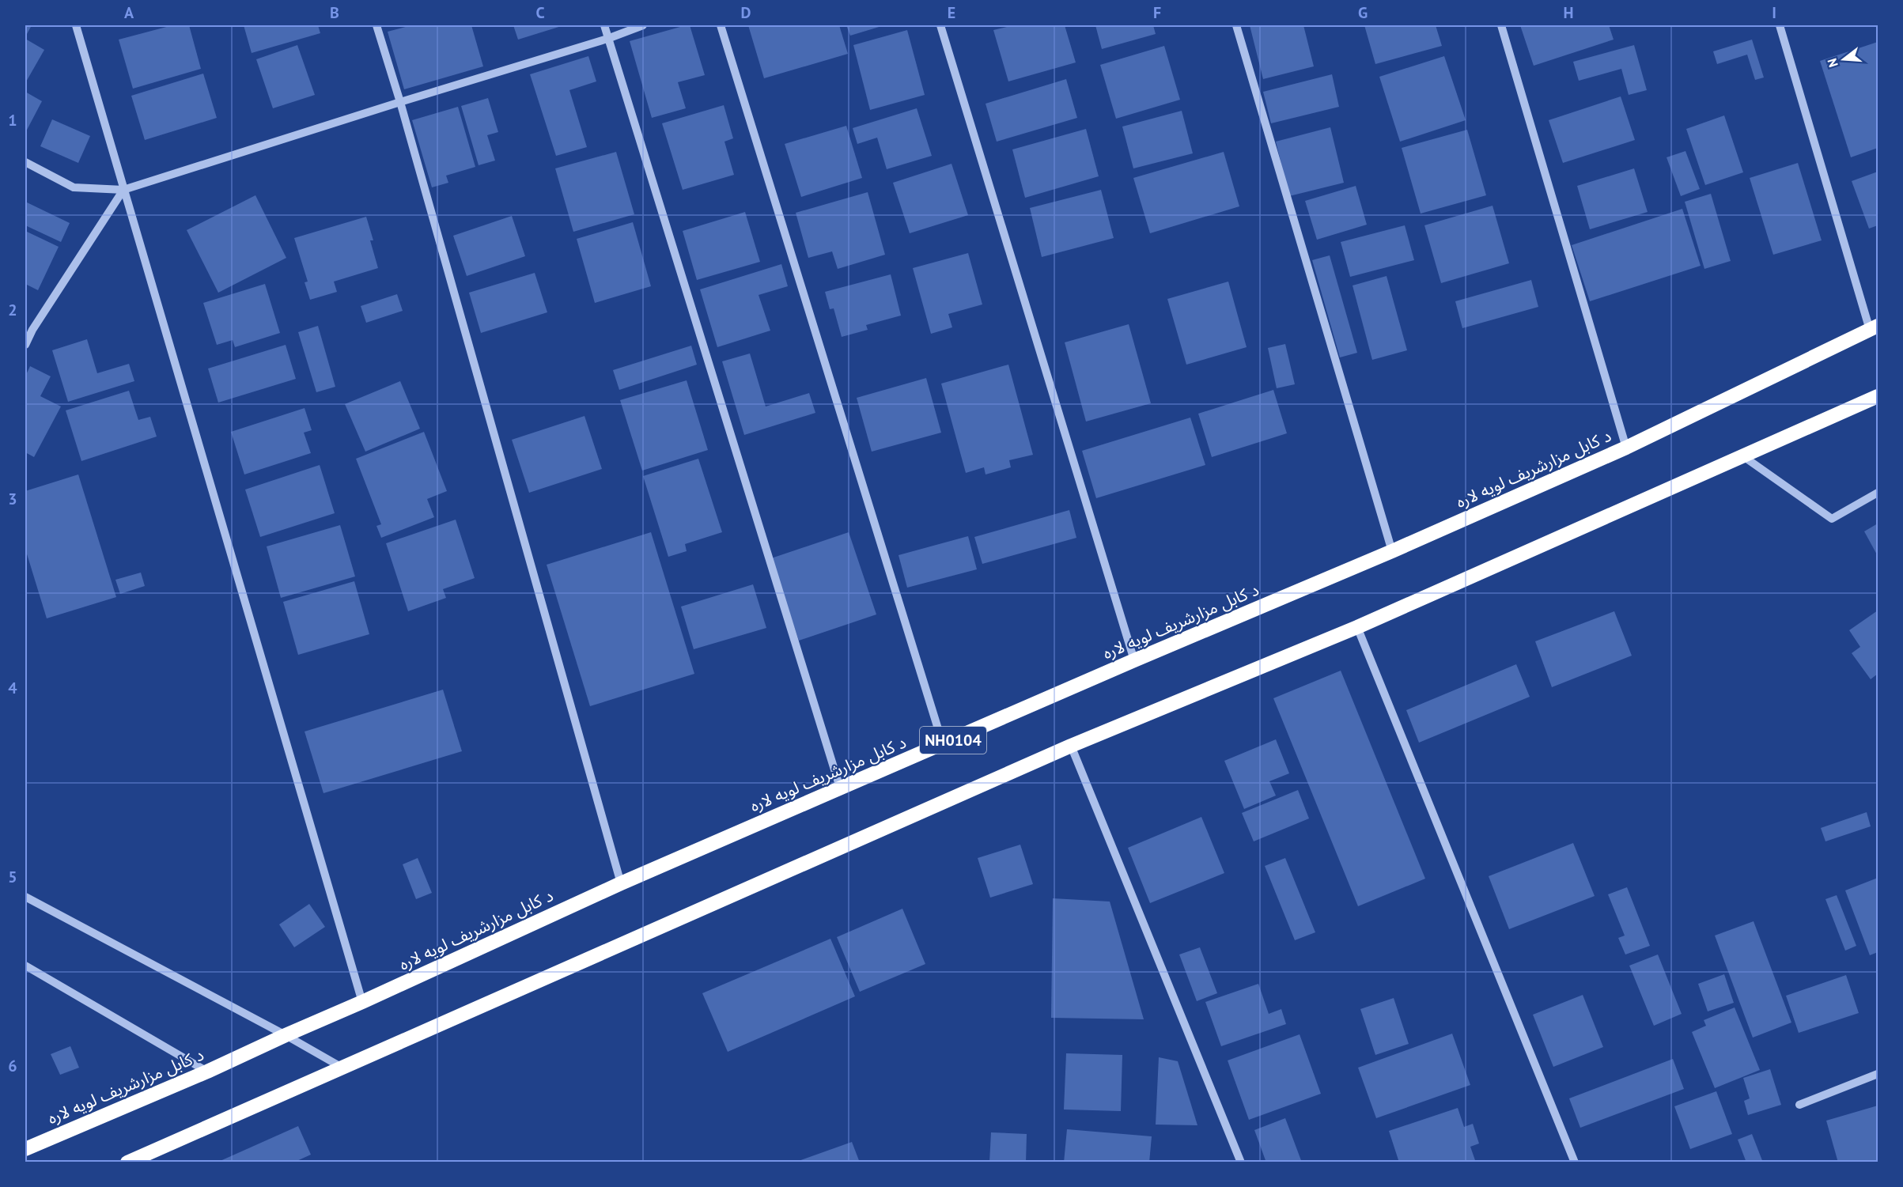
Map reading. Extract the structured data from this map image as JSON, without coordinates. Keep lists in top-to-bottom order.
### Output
{
  "streets": {
    "highway": ["د کابل مزارشریف لویه لاره", "NH0104"]
  },
  "north": "left",
  "grid": {
    "columns": [
      "A",
      "B",
      "C",
      "D",
      "E",
      "F",
      "G",
      "H",
      "I"
    ],
    "rows": [
      "1",
      "2",
      "3",
      "4",
      "5",
      "6"
    ]
  }
}
